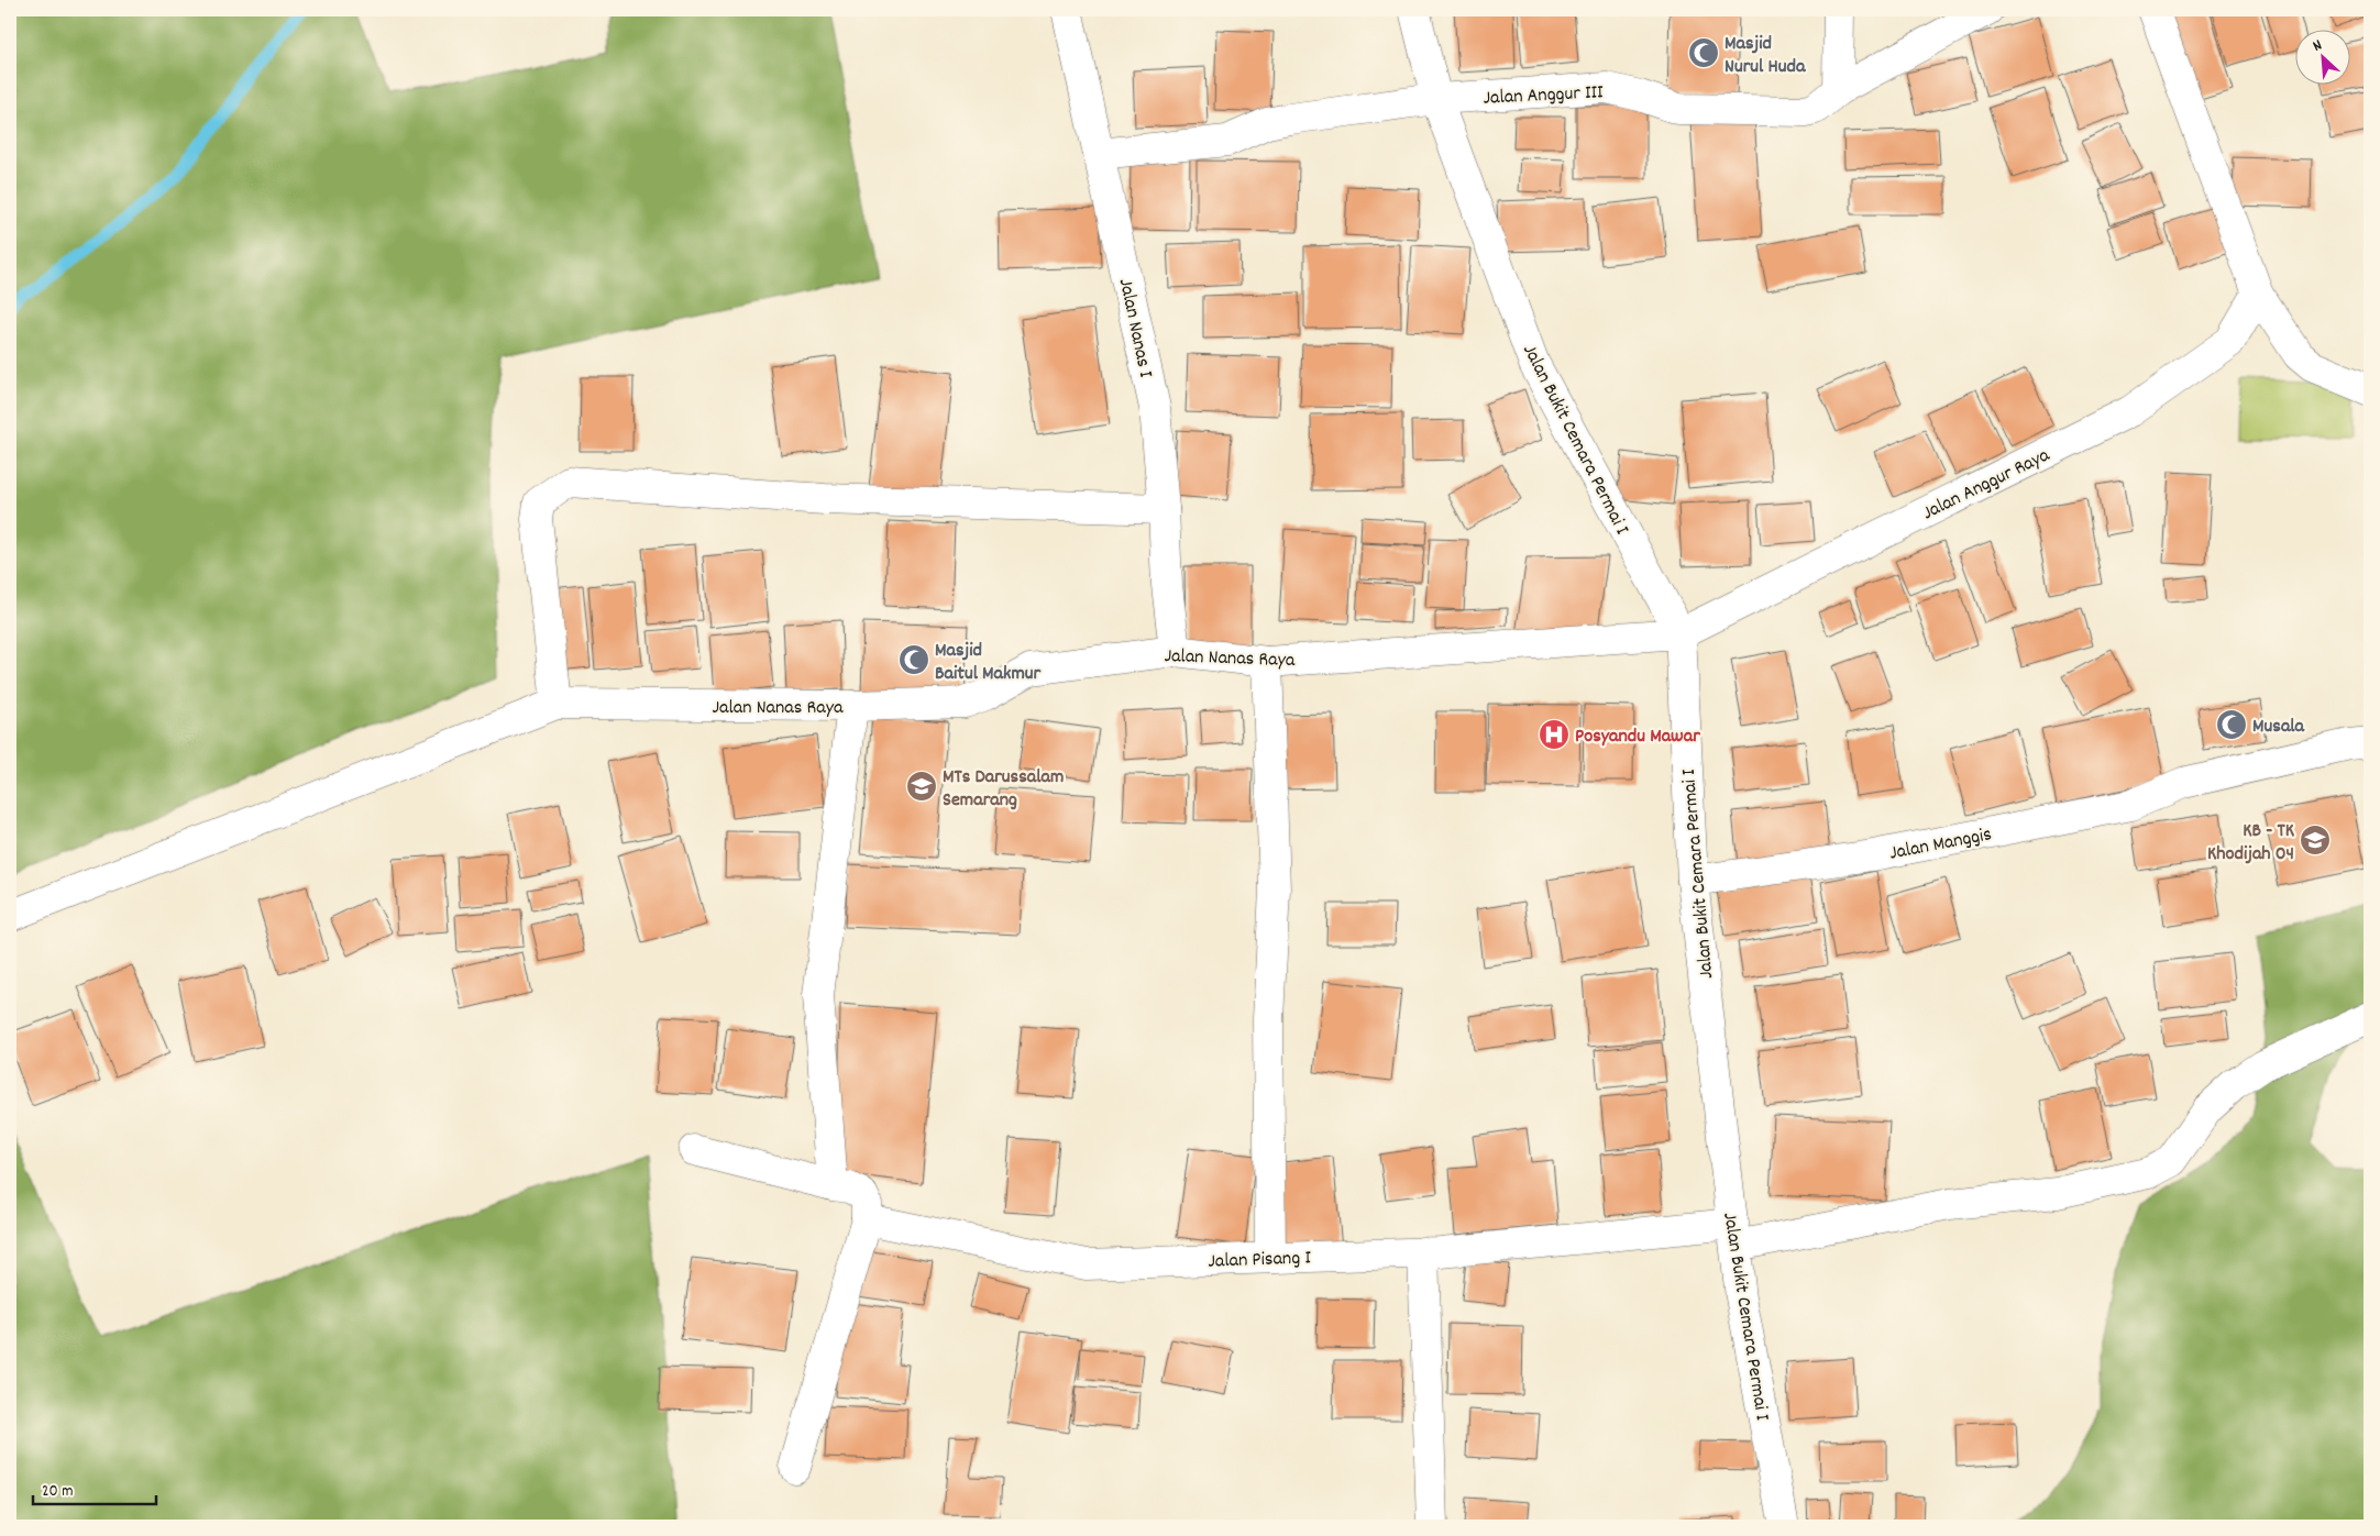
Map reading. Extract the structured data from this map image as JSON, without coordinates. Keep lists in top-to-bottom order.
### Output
{
  "streets": {
    "street": [
      "Jalan Anggur III",
      "Jalan Nanas I",
      "Jalan Bukit Cemara Permai I",
      "Jalan Anggur Raya",
      "Jalan Nanas Raya",
      "Jalan Manggis",
      "Jalan Pisang I"
    ]
  },
  "crossings": [
    ["Jalan Anggur III", "Jalan Nanas I"],
    ["Jalan Anggur III", "Jalan Bukit Cemara Permai I"],
    ["Jalan Nanas I", "Jalan Nanas Raya"],
    ["Jalan Bukit Cemara Permai I", "Jalan Anggur Raya"],
    ["Jalan Bukit Cemara Permai I", "Jalan Nanas Raya"],
    ["Jalan Bukit Cemara Permai I", "Jalan Manggis"],
    ["Jalan Bukit Cemara Permai I", "Jalan Pisang I"],
    ["Jalan Anggur Raya", "Jalan Nanas Raya"]
  ],
  "places": {
    "mosque": ["Masjid Nurul Huda", "Masjid Baitul Makmur", "Musala"],
    "hospital": ["Posyandu Mawar"],
    "school or university": ["MTs Darussalam Semarang", "KB - TK Khodijah 04"]
  },
  "scale_bar": "20 m",
  "north": "top left"
}
